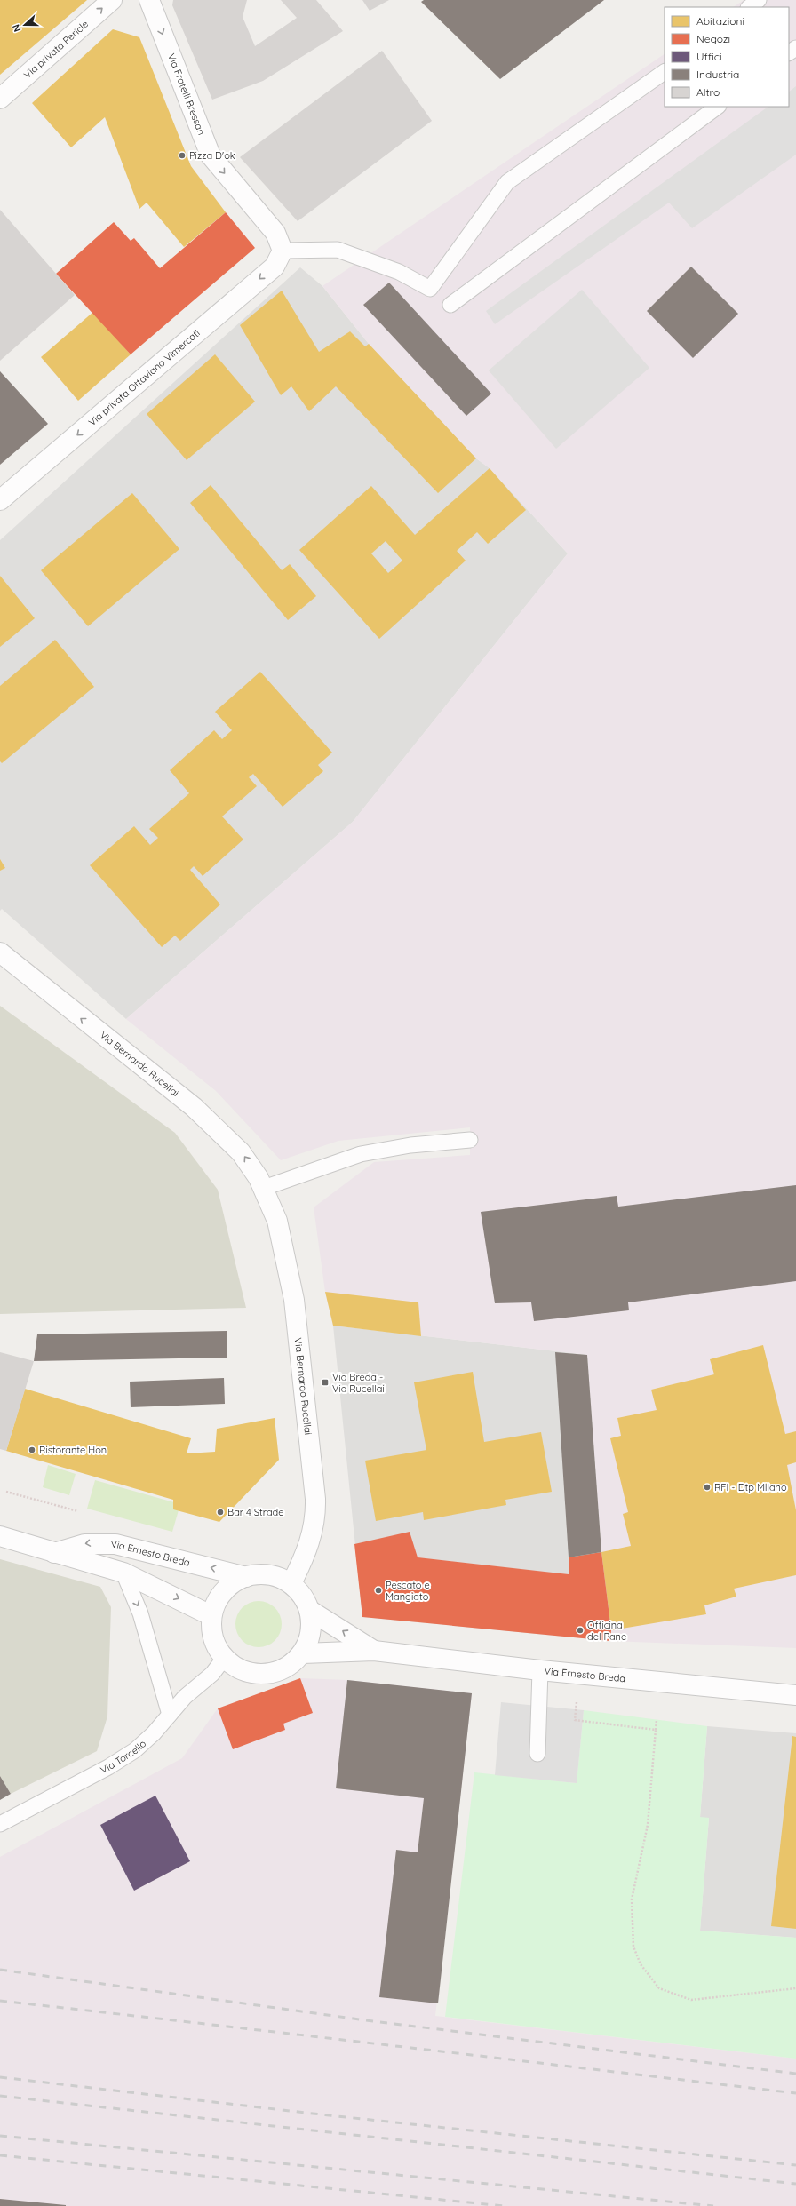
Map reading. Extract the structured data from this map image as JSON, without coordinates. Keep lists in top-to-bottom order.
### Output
{
  "streets": {
    "street": [
      "Via privata Pericle",
      "Via Fratelli Bressan",
      "Via privata Ottaviano Vimercati",
      "Via Bernardo Rucellai",
      "Via Ernesto Breda"
    ],
    "lane": ["Via Torcello"]
  },
  "crossings": [
    ["Via Fratelli Bressan", "Via privata Ottaviano Vimercati"],
    ["Via Bernardo Rucellai", "Via Ernesto Breda"],
    ["Via Bernardo Rucellai", "Via Torcello"],
    ["Via Ernesto Breda", "Via Torcello"]
  ],
  "one_way": [
    "Via privata Pericle",
    "Via Fratelli Bressan",
    "Via privata Ottaviano Vimercati",
    "Via Bernardo Rucellai"
  ],
  "places": {
    "other": [
      "Pizza D'ok",
      "Ristorante Hon",
      "RFI - Dtp Milano",
      "Bar 4 Strade",
      "Pescato e Mangiato",
      "Officina del Pane"
    ],
    "transit": ["Via Breda - Via Rucellai"]
  },
  "legend": [
    "Abitazioni",
    "Negozi",
    "Uffici",
    "Industria",
    "Altro"
  ],
  "north": "left"
}
